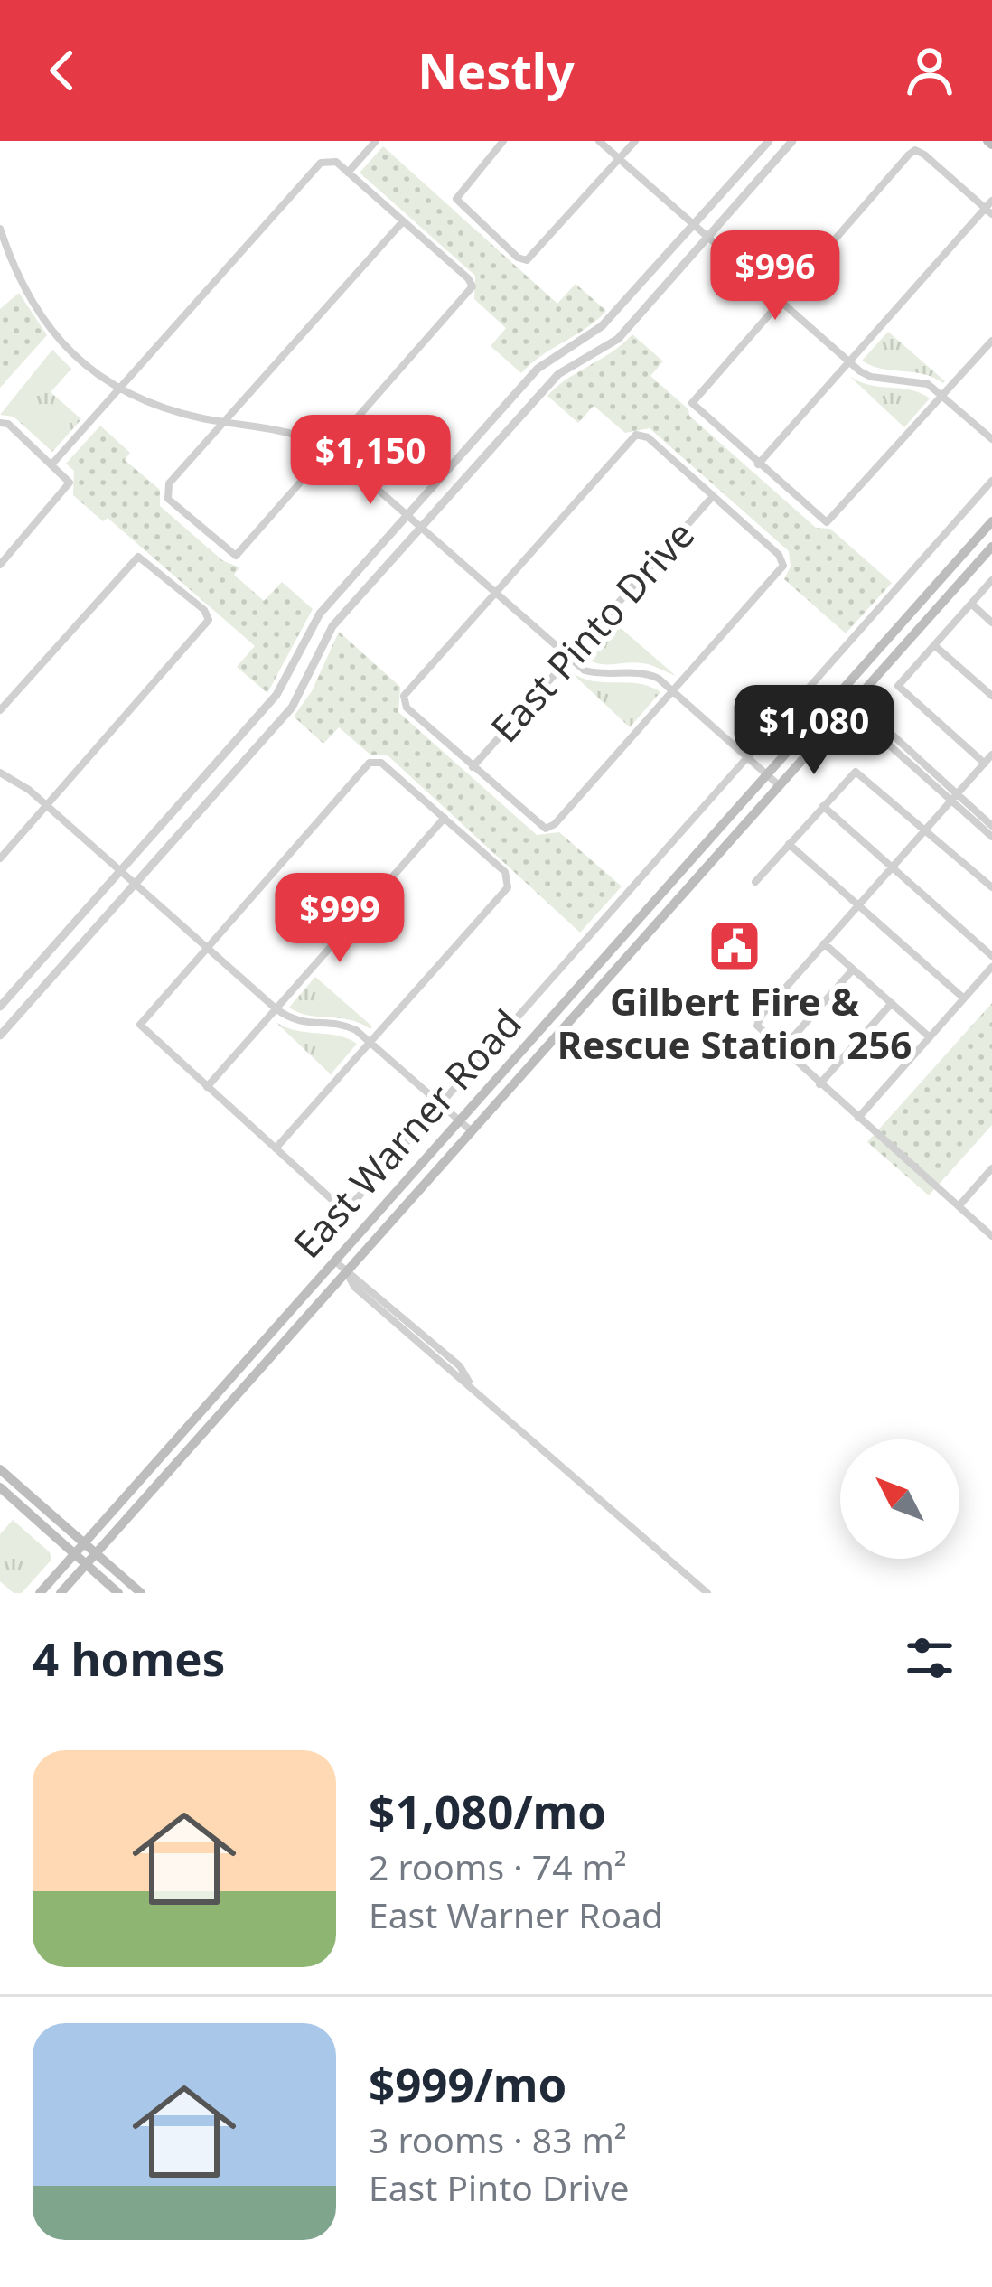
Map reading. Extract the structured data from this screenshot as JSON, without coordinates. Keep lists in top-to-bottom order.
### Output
{
  "streets": {
    "main road": ["East Warner Road"],
    "street": ["East Pinto Drive"]
  },
  "places": {
    "public building": ["Gilbert Fire & Rescue Station 256"]
  },
  "north": "top left",
  "page": {
    "header": "Nestly",
    "price": [
      "$996",
      "$1,150",
      "$1,080",
      "$999"
    ],
    "heading": "4 homes",
    "list": [
      {
        "name": "$1,080/mo",
        "note": "2 rooms · 74 m² · East Warner Road"
      },
      {
        "name": "$999/mo",
        "note": "3 rooms · 83 m² · East Pinto Drive"
      }
    ]
  }
}
